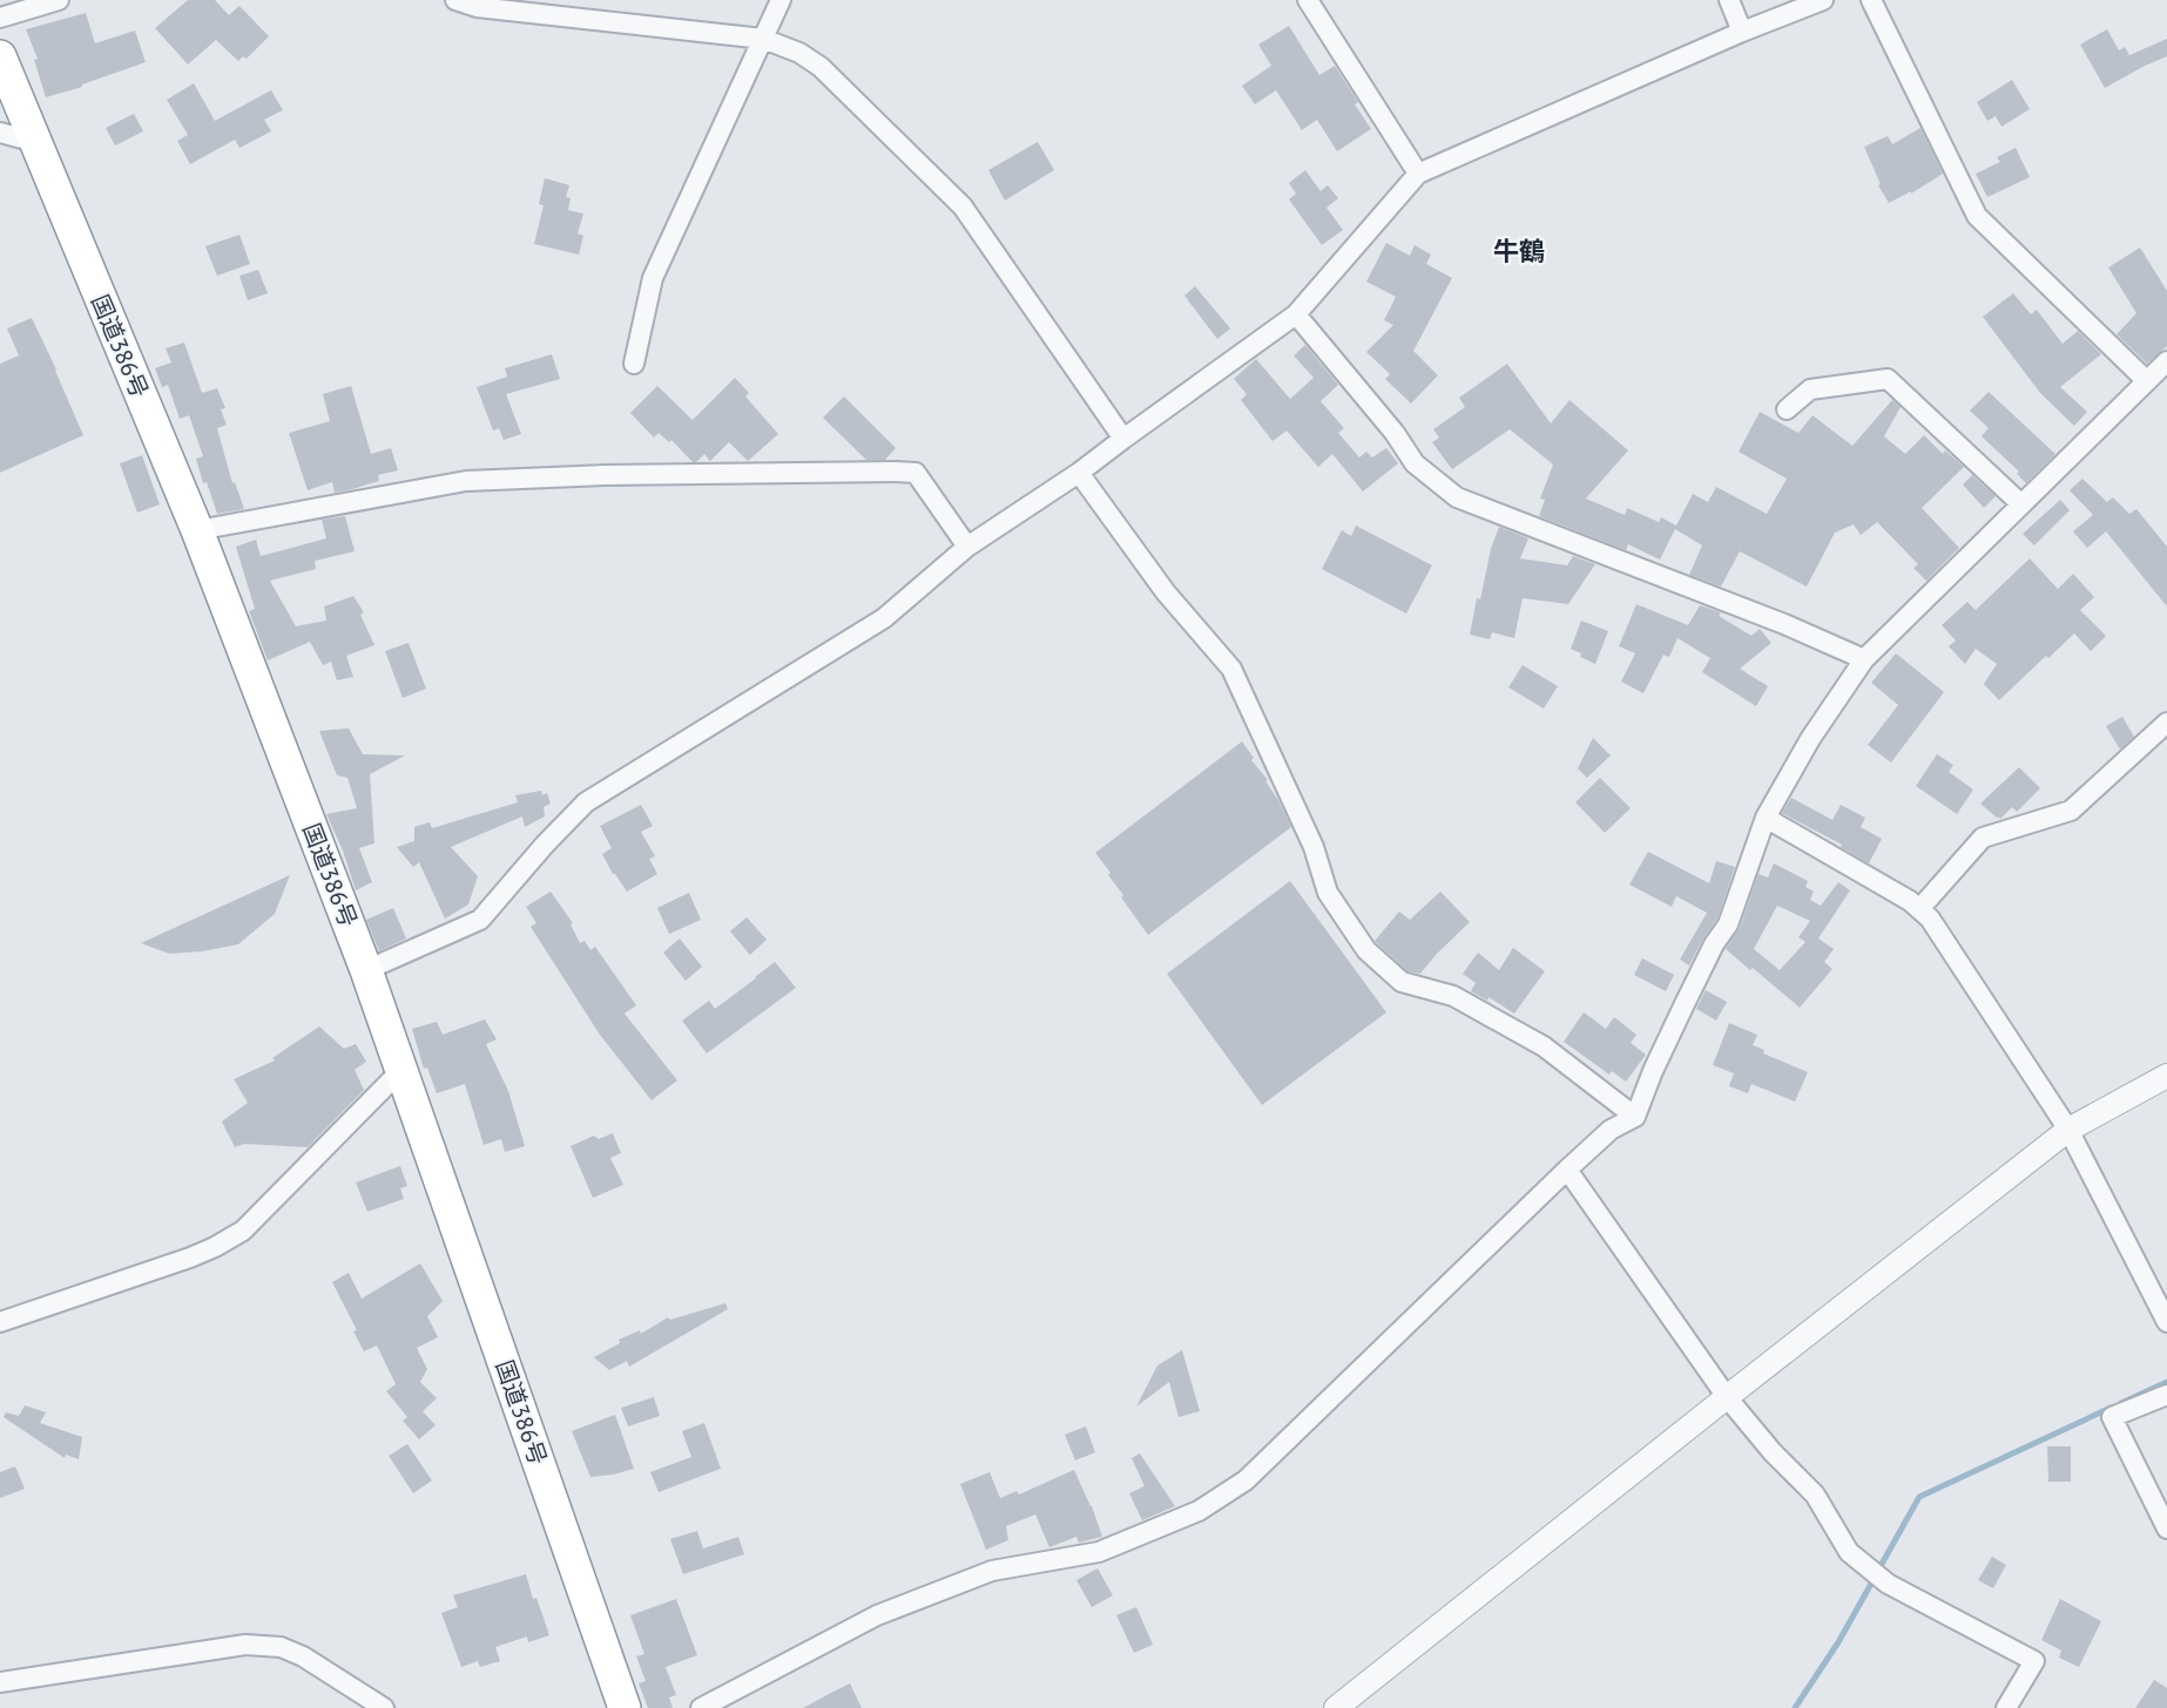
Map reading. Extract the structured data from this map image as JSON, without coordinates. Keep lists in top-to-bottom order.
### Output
{
  "streets": {
    "highway": ["国道386号"]
  },
  "districts": ["牛鶴"]
}
